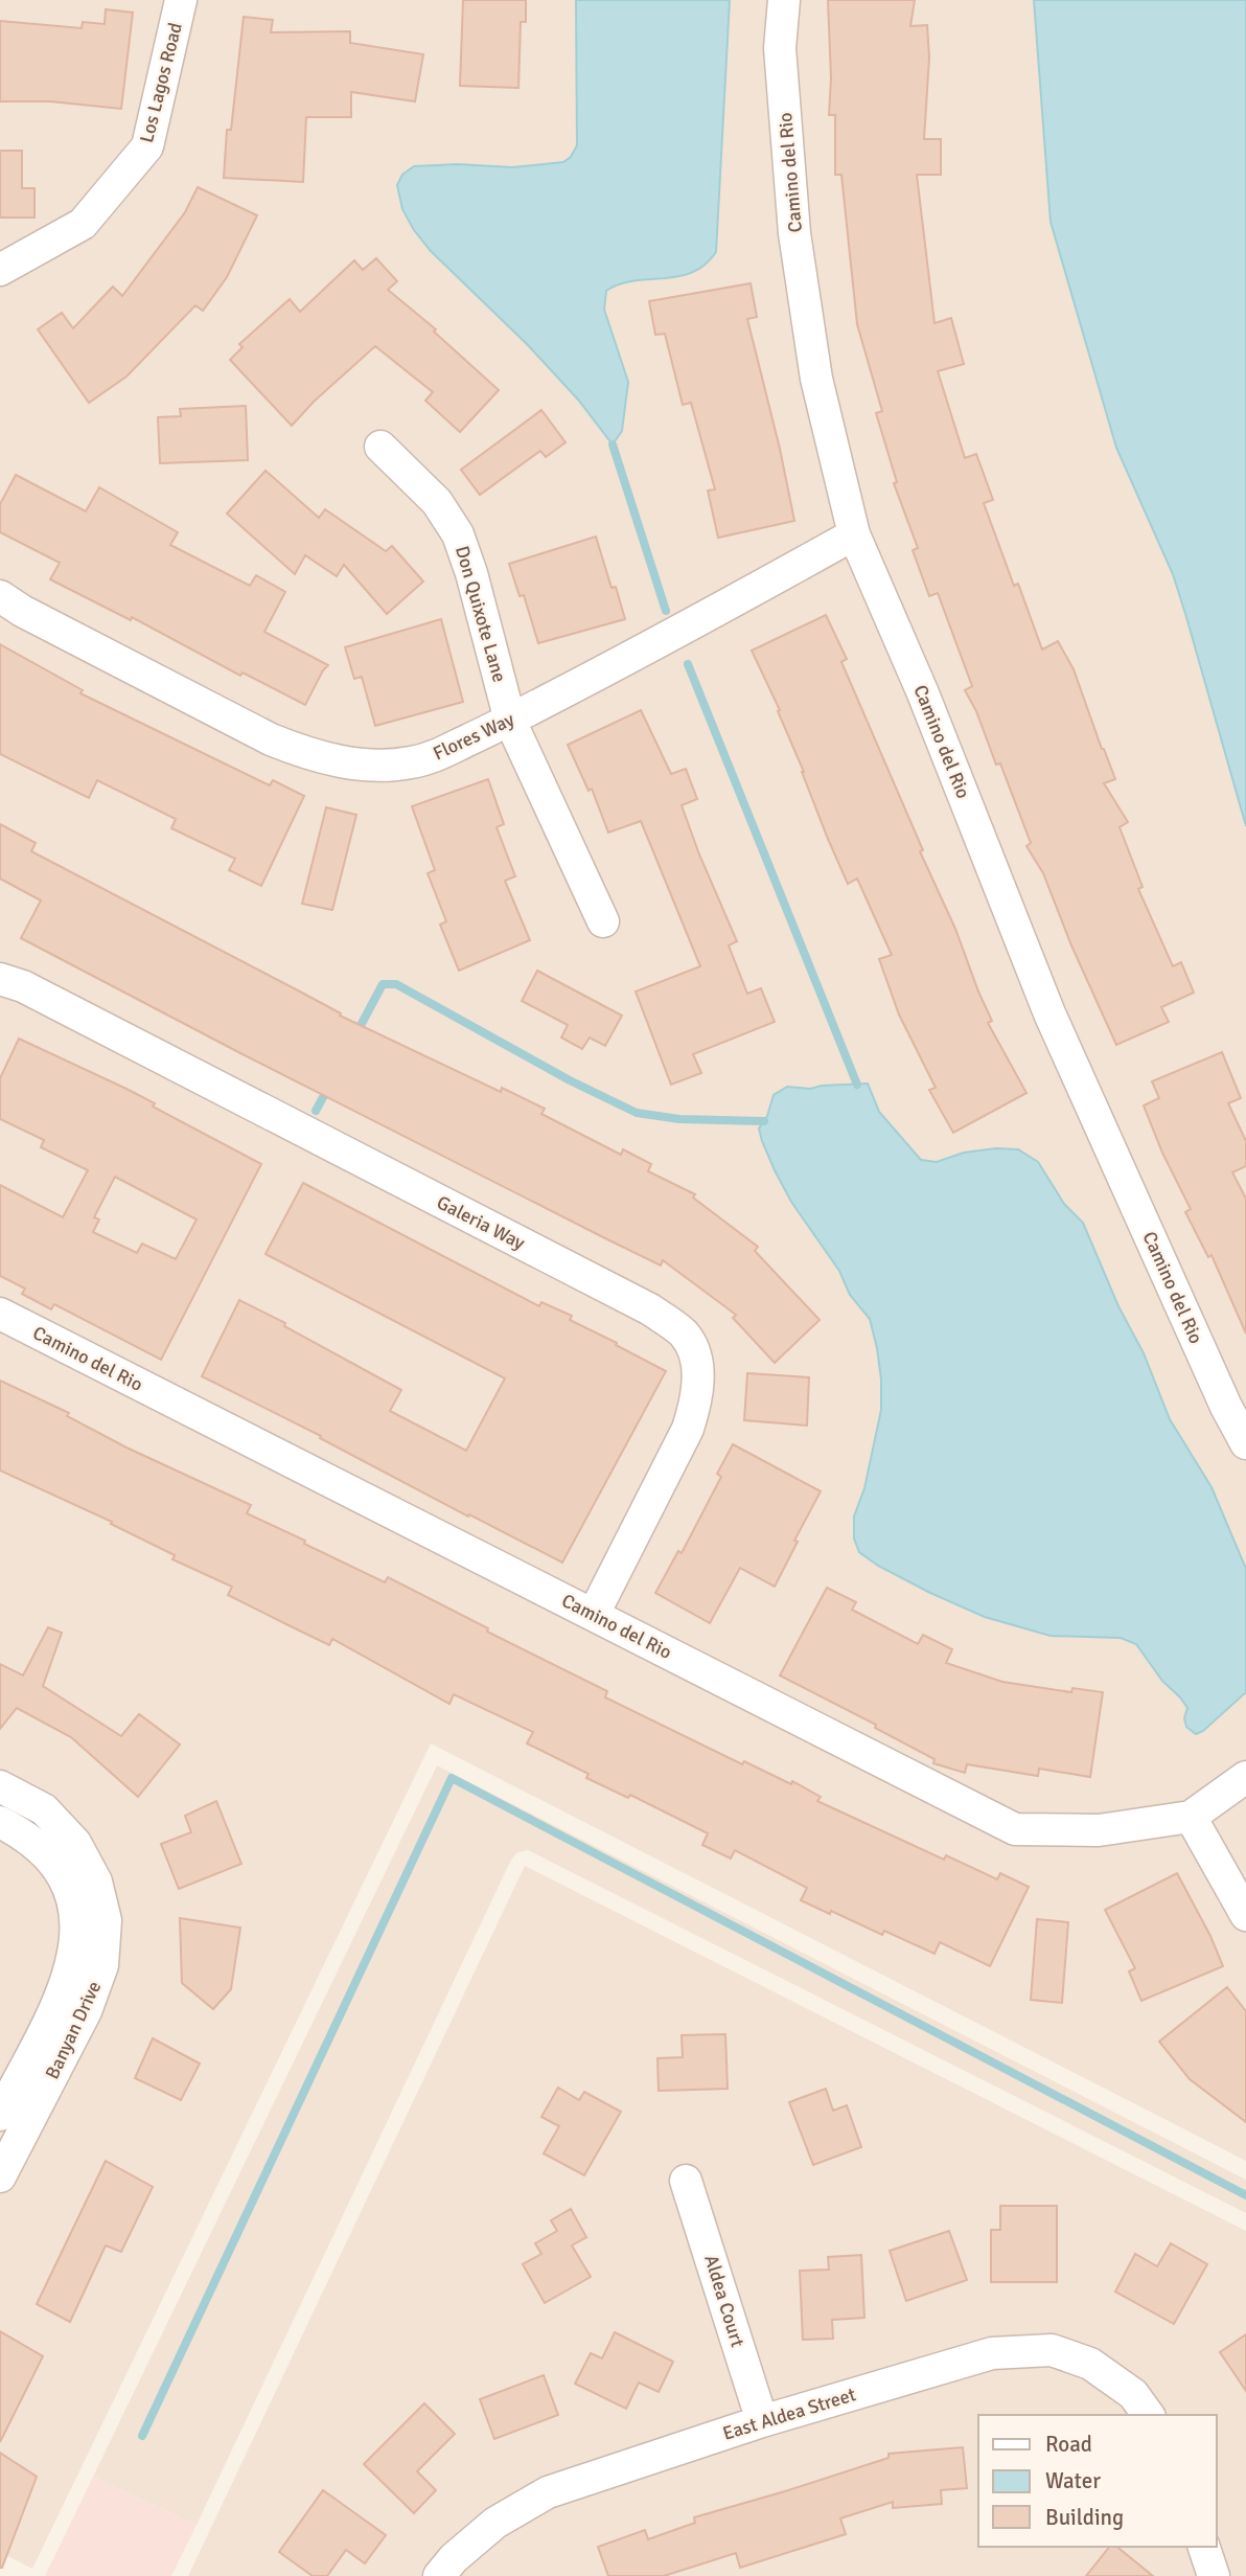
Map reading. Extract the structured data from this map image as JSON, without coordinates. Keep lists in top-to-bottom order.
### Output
{
  "streets": {
    "street": [
      "Los Lagos Road",
      "Camino del Rio",
      "Don Quixote Lane",
      "Flores Way",
      "Galeria Way",
      "Banyan Drive",
      "Aldea Court",
      "East Aldea Street"
    ]
  },
  "crossings": [
    ["Camino del Rio", "Flores Way"],
    ["Camino del Rio", "Galeria Way"],
    ["Don Quixote Lane", "Flores Way"],
    ["Aldea Court", "East Aldea Street"]
  ],
  "legend": ["Road", "Water", "Building"]
}
